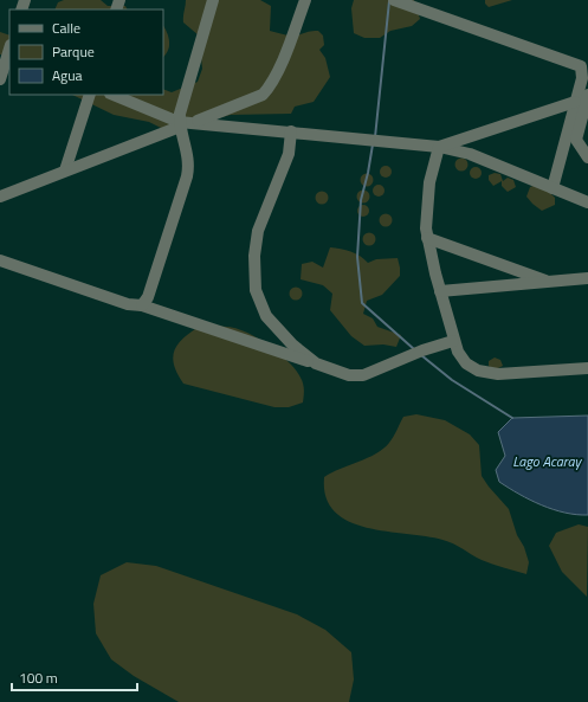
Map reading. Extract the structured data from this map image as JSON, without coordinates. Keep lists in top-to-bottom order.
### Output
{
  "water": ["Lago Acaray"],
  "legend": ["Calle", "Parque", "Agua"],
  "scale_bar": "100 m"
}
